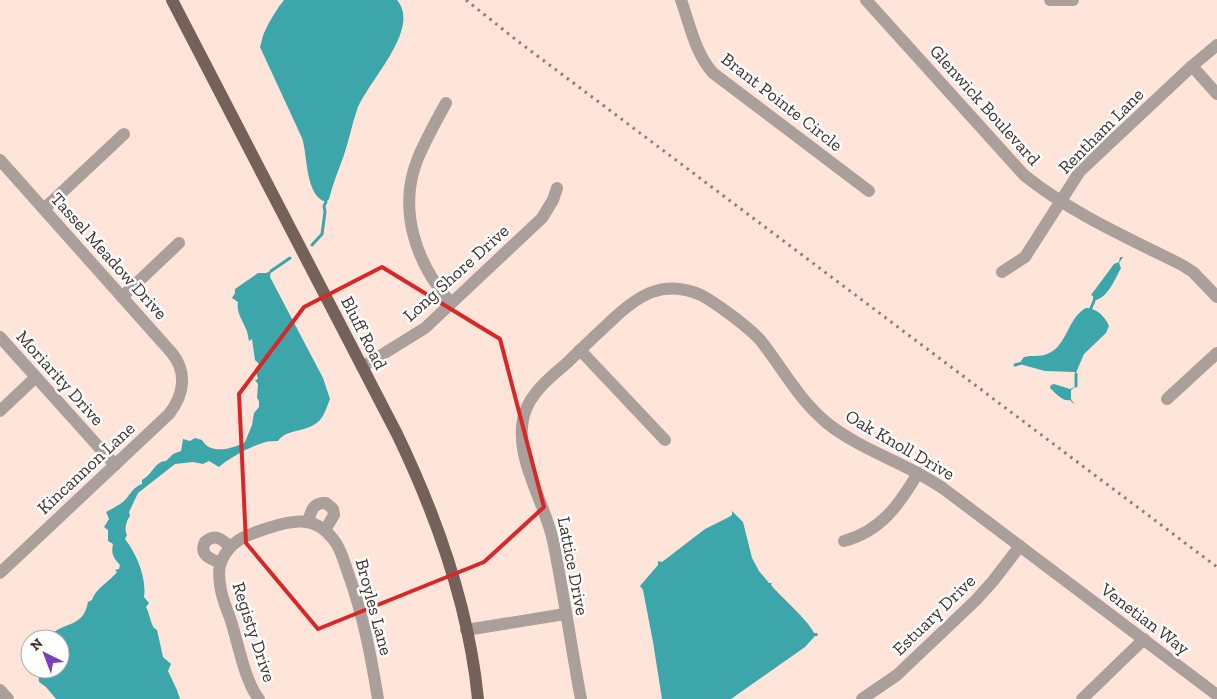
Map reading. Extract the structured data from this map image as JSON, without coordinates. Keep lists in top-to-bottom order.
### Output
{
  "streets": {
    "main road": ["Bluff Road"],
    "street": [
      "Brant Pointe Circle",
      "Glenwick Boulevard",
      "Rentham Lane",
      "Tassel Meadow Drive",
      "Long Shore Drive",
      "Moriarity Drive",
      "Oak Knoll Drive",
      "Kincannon Lane",
      "Lattice Drive",
      "Broyles Lane",
      "Estuary Drive",
      "Venetian Way",
      "Registy Drive"
    ]
  },
  "crossings": [
    ["Glenwick Boulevard", "Rentham Lane"],
    ["Tassel Meadow Drive", "Kincannon Lane"],
    ["Long Shore Drive", "Bluff Road"],
    ["Moriarity Drive", "Kincannon Lane"],
    ["Oak Knoll Drive", "Lattice Drive"],
    ["Oak Knoll Drive", "Estuary Drive"],
    ["Oak Knoll Drive", "Venetian Way"],
    ["Broyles Lane", "Registy Drive"]
  ],
  "north": "top left"
}
